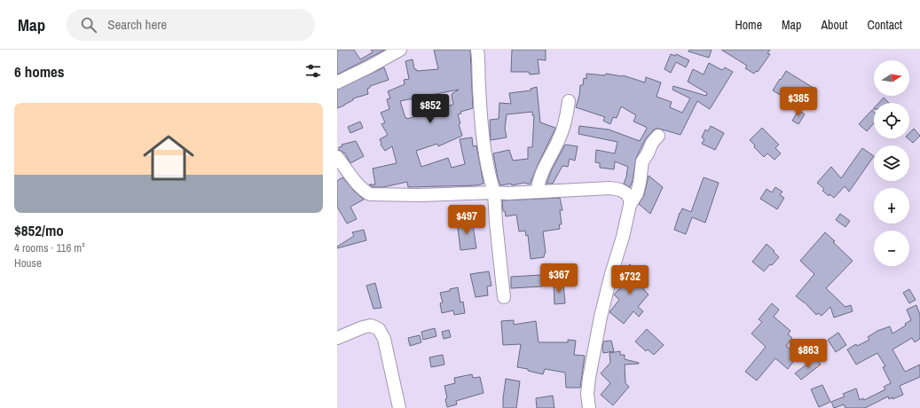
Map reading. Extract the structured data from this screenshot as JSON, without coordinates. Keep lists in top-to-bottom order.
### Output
{
  "north": "right",
  "page": {
    "header": "Map",
    "search": "Search here",
    "nav": [
      "Home",
      "Map",
      "About",
      "Contact"
    ],
    "heading": "6 homes",
    "map_buttons": ["+", "−"],
    "price": [
      "$385",
      "$852",
      "$497",
      "$367",
      "$732",
      "$863"
    ],
    "list": [
      {
        "name": "$852/mo",
        "note": "4 rooms · 116 m² · House"
      }
    ]
  }
}
